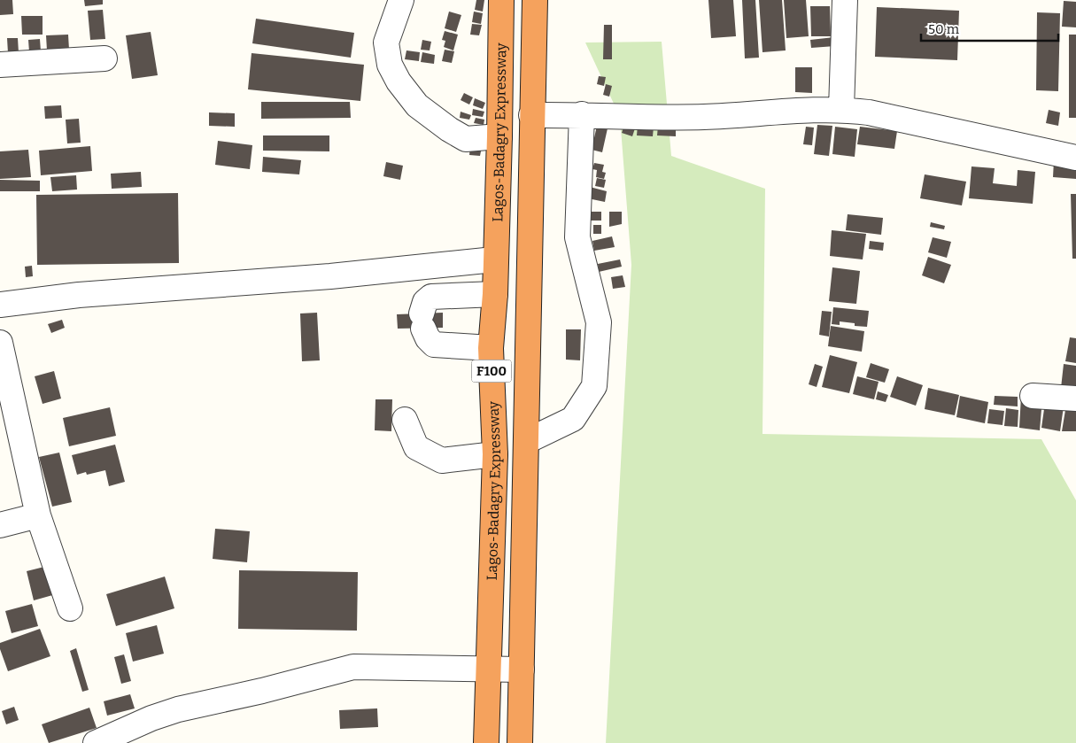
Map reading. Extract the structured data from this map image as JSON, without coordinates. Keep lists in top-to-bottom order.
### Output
{
  "streets": {
    "highway": ["Lagos-Badagry Expressway", "F100"]
  },
  "scale_bar": "50 m"
}
